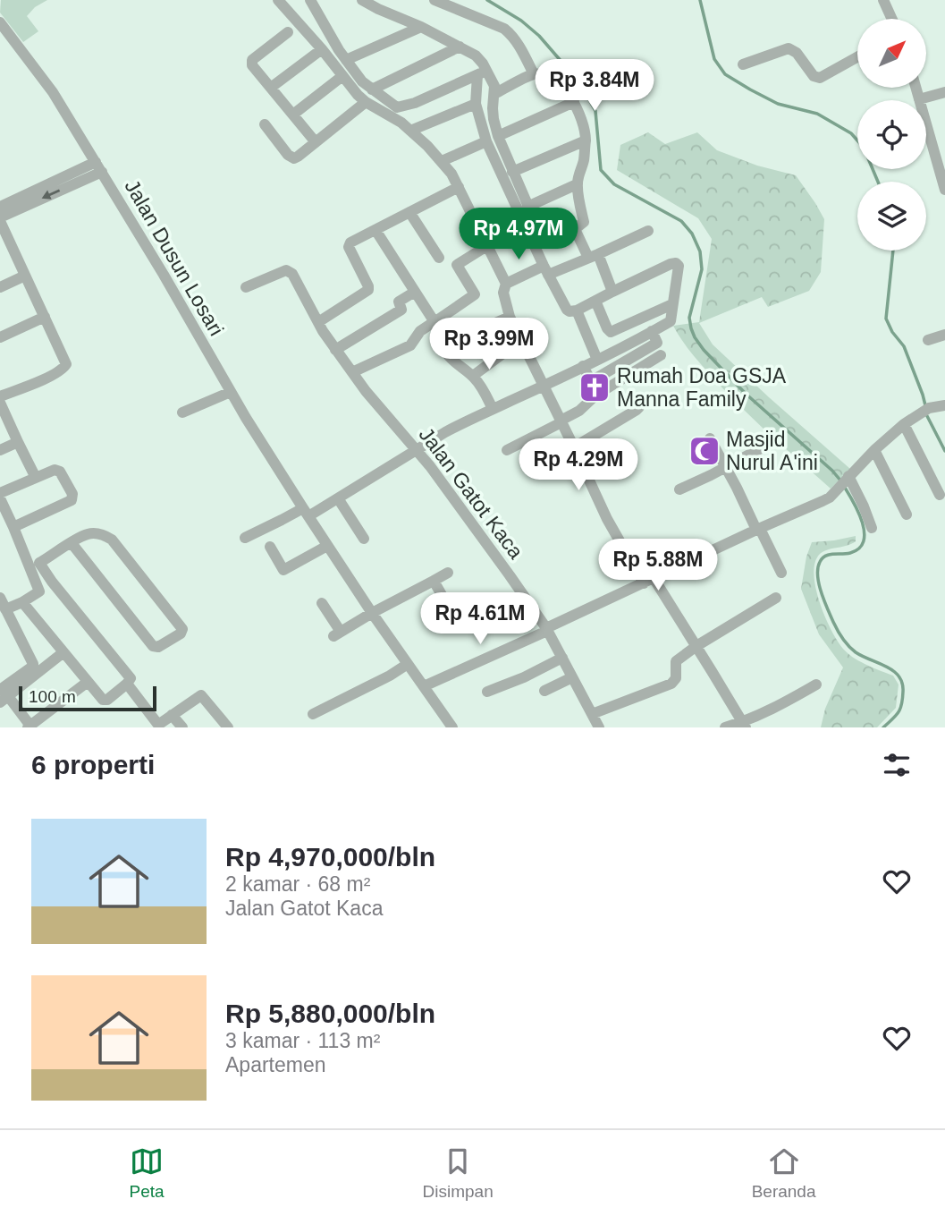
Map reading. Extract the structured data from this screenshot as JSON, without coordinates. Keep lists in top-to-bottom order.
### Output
{
  "streets": {
    "street": ["Jalan Dusun Losari", "Jalan Gatot Kaca"]
  },
  "places": {
    "church": ["Rumah Doa GSJA Manna Family"],
    "mosque": ["Masjid Nurul A'ini"]
  },
  "scale_bar": "100 m",
  "north": "top right",
  "page": {
    "price": [
      "Rp 3.84M",
      "Rp 4.97M",
      "Rp 3.99M",
      "Rp 4.29M",
      "Rp 5.88M",
      "Rp 4.61M"
    ],
    "scale": "100 m",
    "heading": "6 properti",
    "list": [
      {
        "name": "Rp 4,970,000/bln",
        "note": "2 kamar · 68 m² · Jalan Gatot Kaca"
      },
      {
        "name": "Rp 5,880,000/bln",
        "note": "3 kamar · 113 m² · Apartemen"
      }
    ],
    "tabs": ["Peta", "Disimpan", "Beranda"]
  }
}
